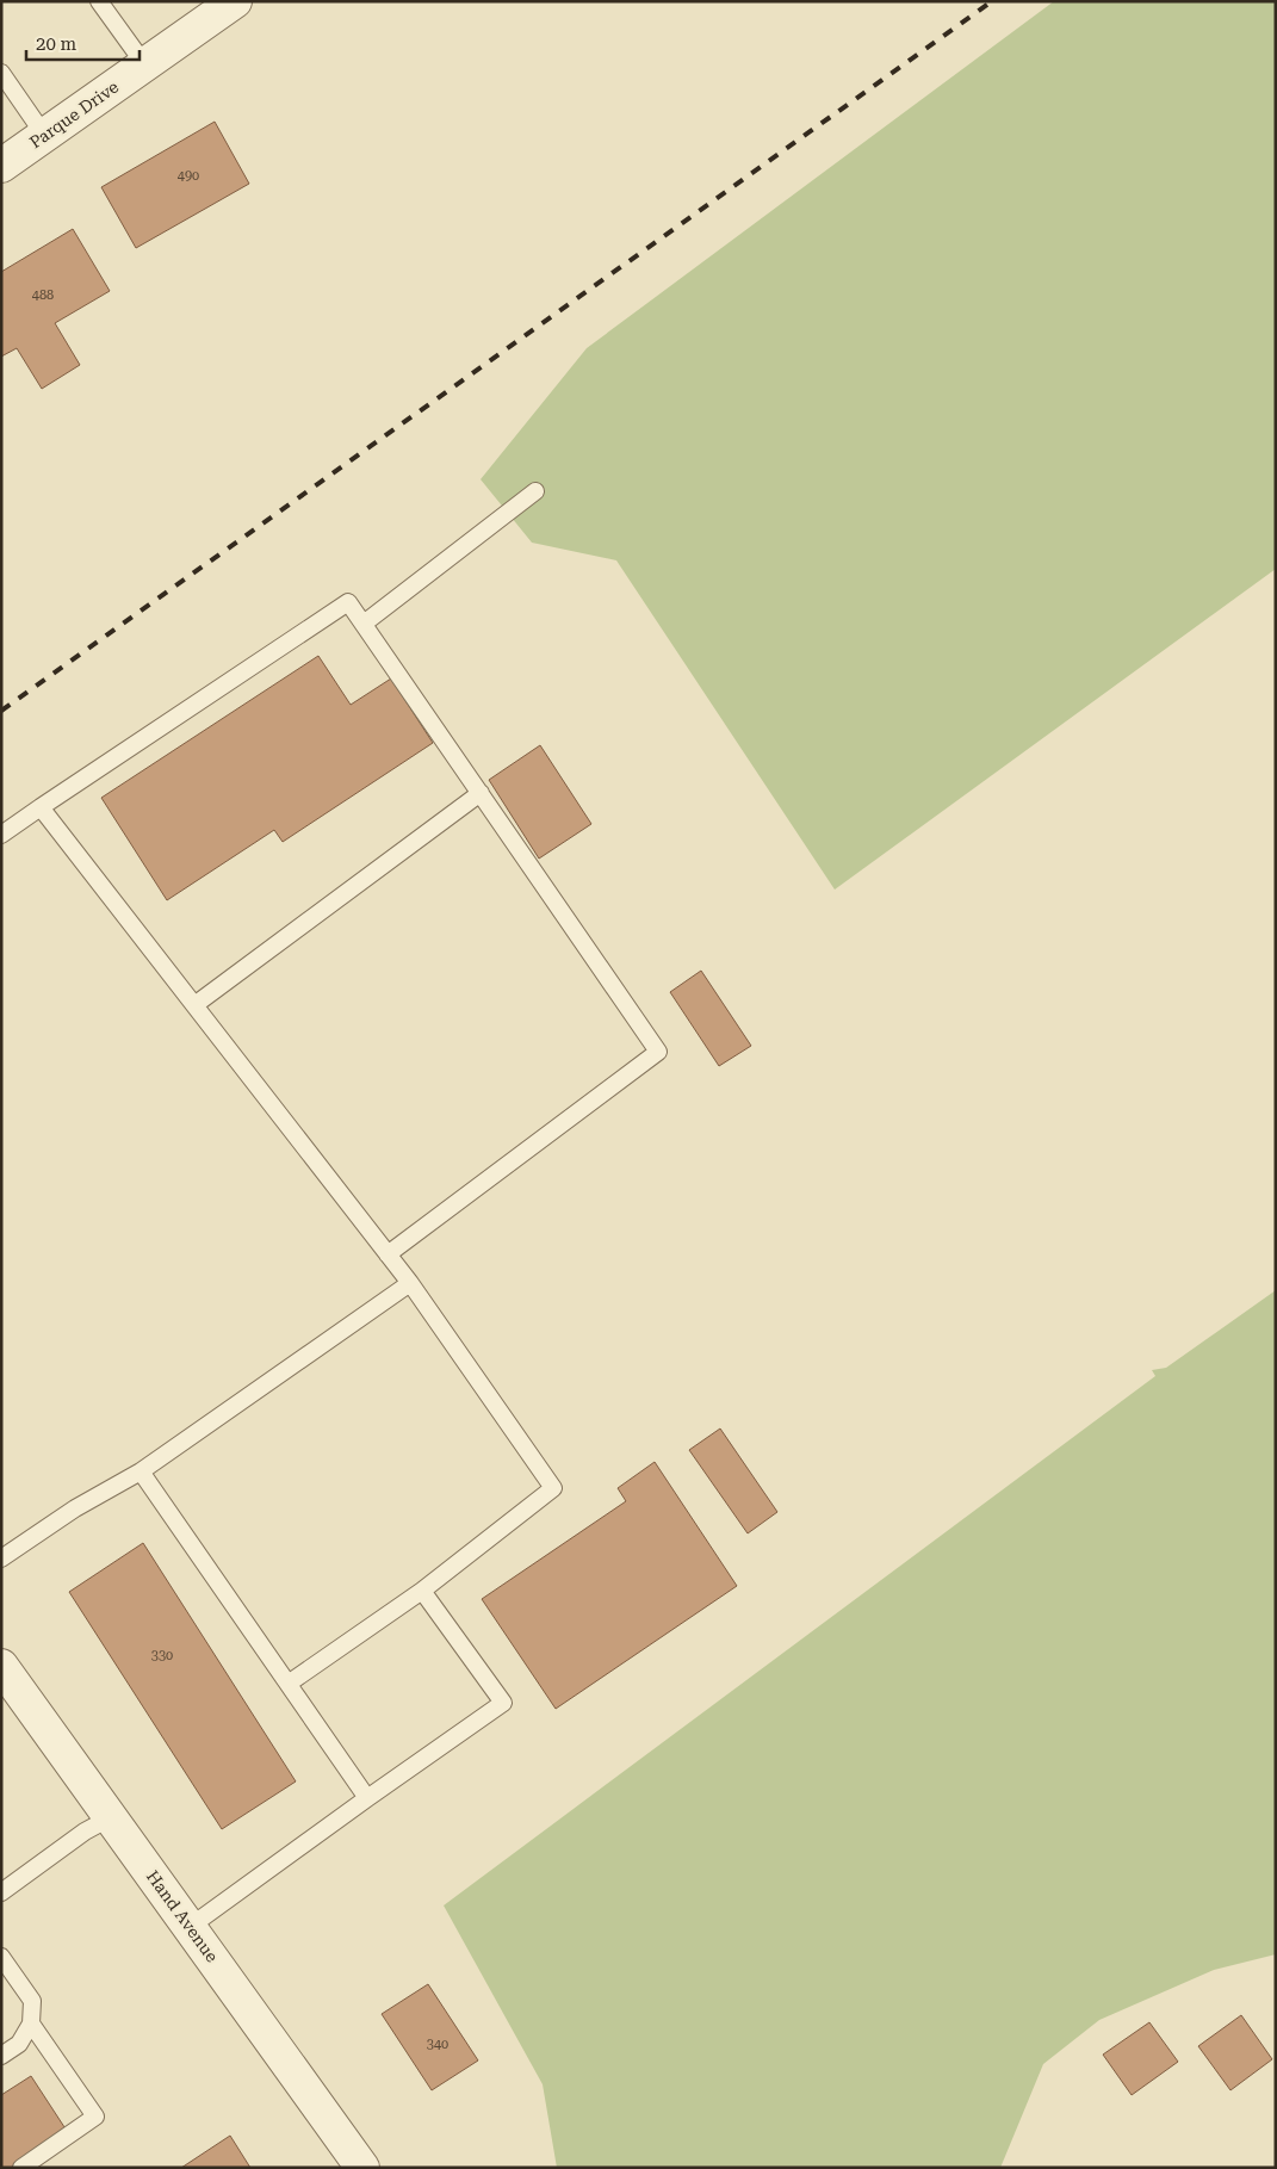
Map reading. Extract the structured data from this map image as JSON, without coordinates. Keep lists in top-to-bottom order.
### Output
{
  "streets": {
    "street": ["Parque Drive", "Hand Avenue"]
  },
  "house_numbers": [
    "490",
    "488",
    "330",
    "340"
  ],
  "scale_bar": "20 m"
}
